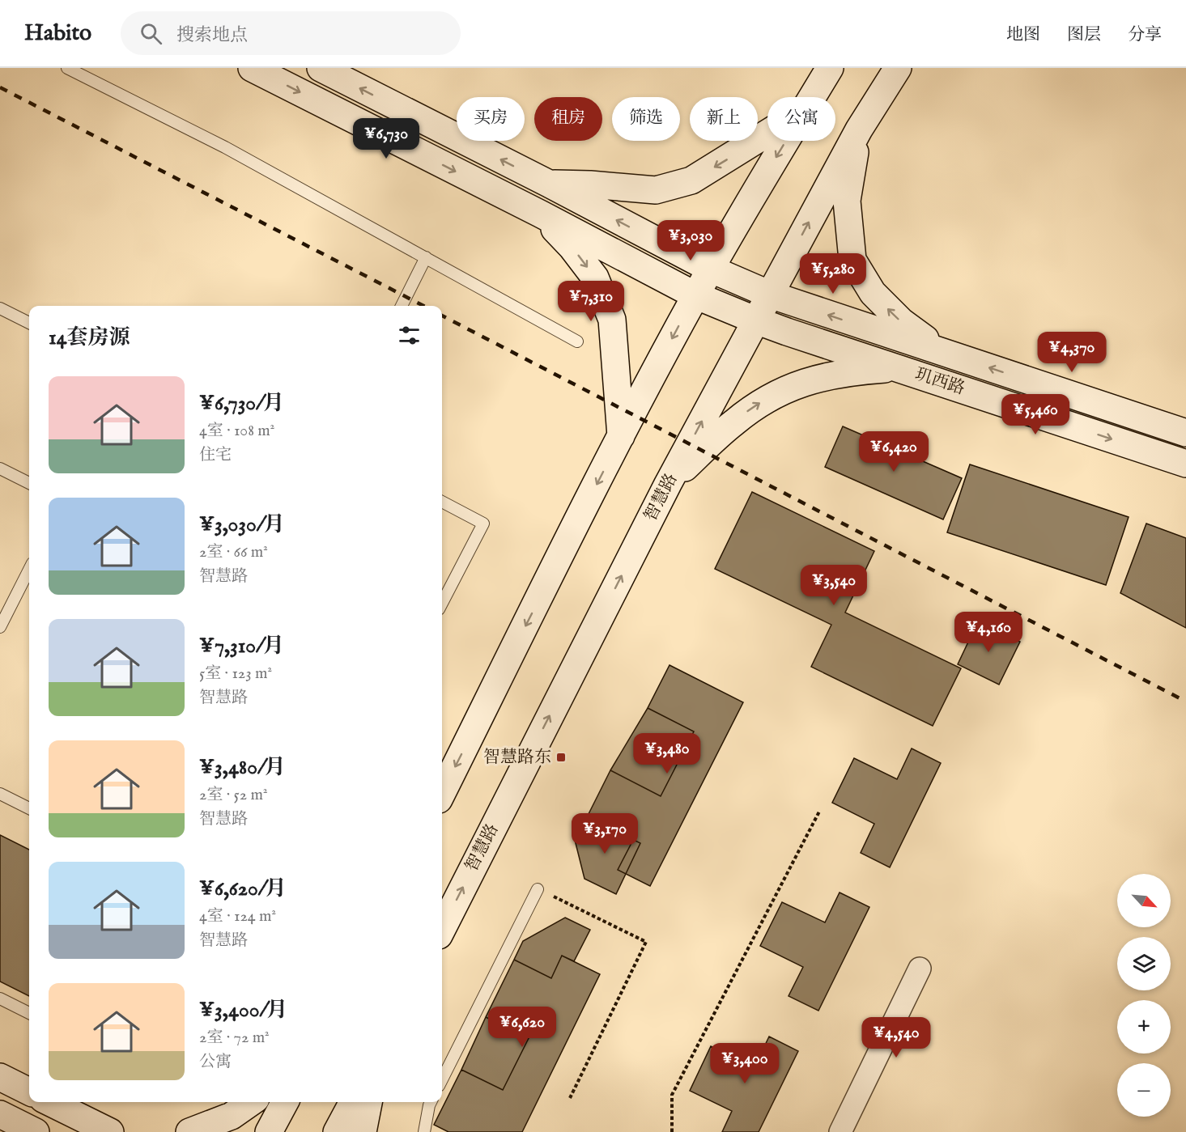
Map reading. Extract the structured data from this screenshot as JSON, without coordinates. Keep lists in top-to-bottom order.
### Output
{
  "streets": {
    "main road": ["玑西路", "智慧路"]
  },
  "crossings": [
    ["玑西路", "智慧路"]
  ],
  "places": {
    "transit": ["智慧路东"]
  },
  "north": "bottom right",
  "page": {
    "header": "Habito",
    "search": "搜索地点",
    "nav": ["地图", "图层", "分享"],
    "chip": [
      "买房",
      "租房",
      "筛选",
      "新上",
      "公寓"
    ],
    "price": [
      "¥6,730",
      "¥3,030",
      "¥5,280",
      "¥7,310",
      "¥4,370",
      "¥5,460",
      "¥6,420",
      "¥3,540",
      "¥4,160",
      "¥3,480",
      "¥3,170",
      "¥6,620",
      "¥4,540",
      "¥3,400"
    ],
    "heading": "14套房源",
    "list": [
      {
        "name": "¥6,730/月",
        "note": "4室 · 108 m² · 住宅"
      },
      {
        "name": "¥3,030/月",
        "note": "2室 · 66 m² · 智慧路"
      },
      {
        "name": "¥7,310/月",
        "note": "5室 · 123 m² · 智慧路"
      },
      {
        "name": "¥3,480/月",
        "note": "2室 · 52 m² · 智慧路"
      },
      {
        "name": "¥6,620/月",
        "note": "4室 · 124 m² · 智慧路"
      },
      {
        "name": "¥3,400/月",
        "note": "2室 · 72 m² · 公寓"
      }
    ],
    "map_buttons": ["+", "−"]
  }
}
